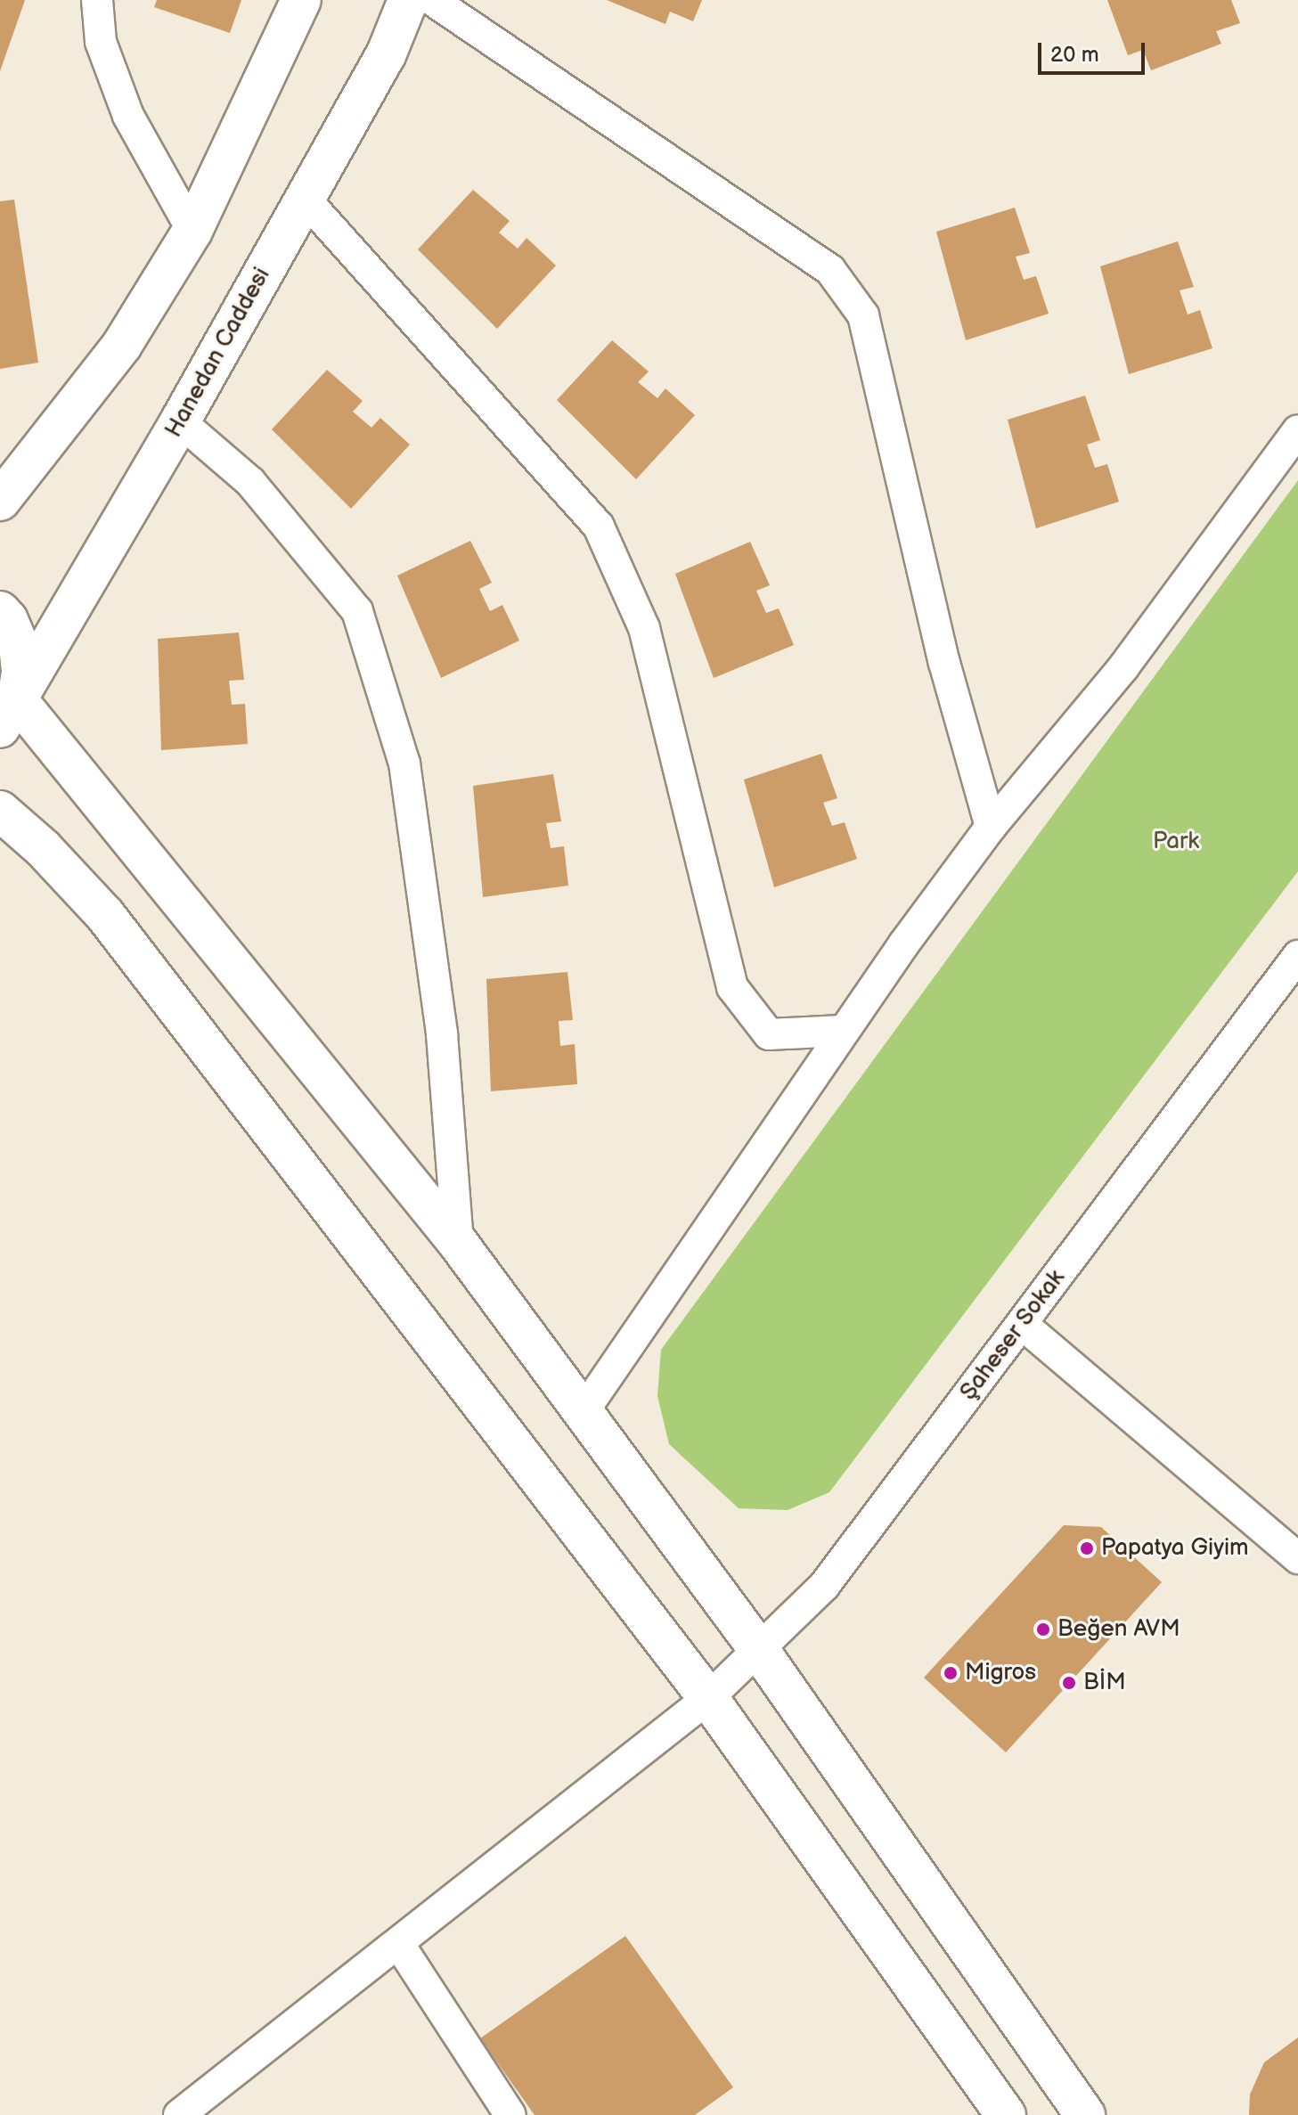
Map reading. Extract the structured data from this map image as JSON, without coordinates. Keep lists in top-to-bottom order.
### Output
{
  "streets": {
    "street": ["Hanedan Caddesi", "Şaheser Sokak"]
  },
  "parks": ["Park"],
  "places": [
    "Papatya Giyim",
    "Beğen AVM",
    "Migros",
    "BİM"
  ],
  "scale_bar": "20 m"
}
